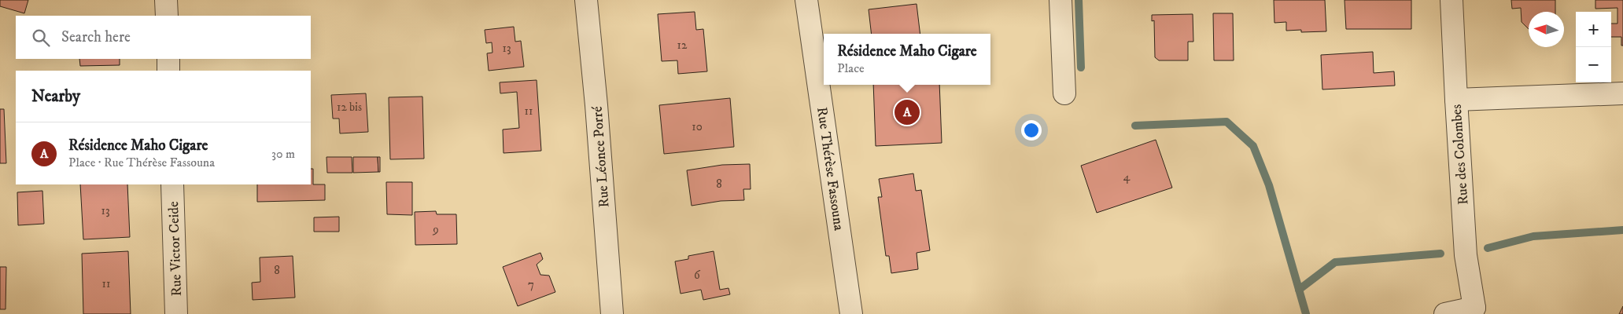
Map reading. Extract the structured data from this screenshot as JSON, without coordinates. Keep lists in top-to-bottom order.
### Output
{
  "streets": {
    "street": [
      "Rue des Colombes",
      "Rue Léonce Porré",
      "Rue Thérèse Fassouna",
      "Rue Victor Ceide"
    ]
  },
  "house_numbers": [
    "12",
    "13",
    "12 bis",
    "11",
    "10",
    "4",
    "8",
    "13",
    "9",
    "8",
    "6",
    "11",
    "7"
  ],
  "north": "left",
  "page": {
    "map_buttons": ["+", "−"],
    "search": "Search here",
    "popup": ["Résidence Maho Cigare", "Place"],
    "heading": "Nearby",
    "pins": "A",
    "list": [
      {
        "mark": "A",
        "name": "Résidence Maho Cigare",
        "note": "Place · Rue Thérèse Fassouna",
        "value": "30 m"
      }
    ]
  }
}
